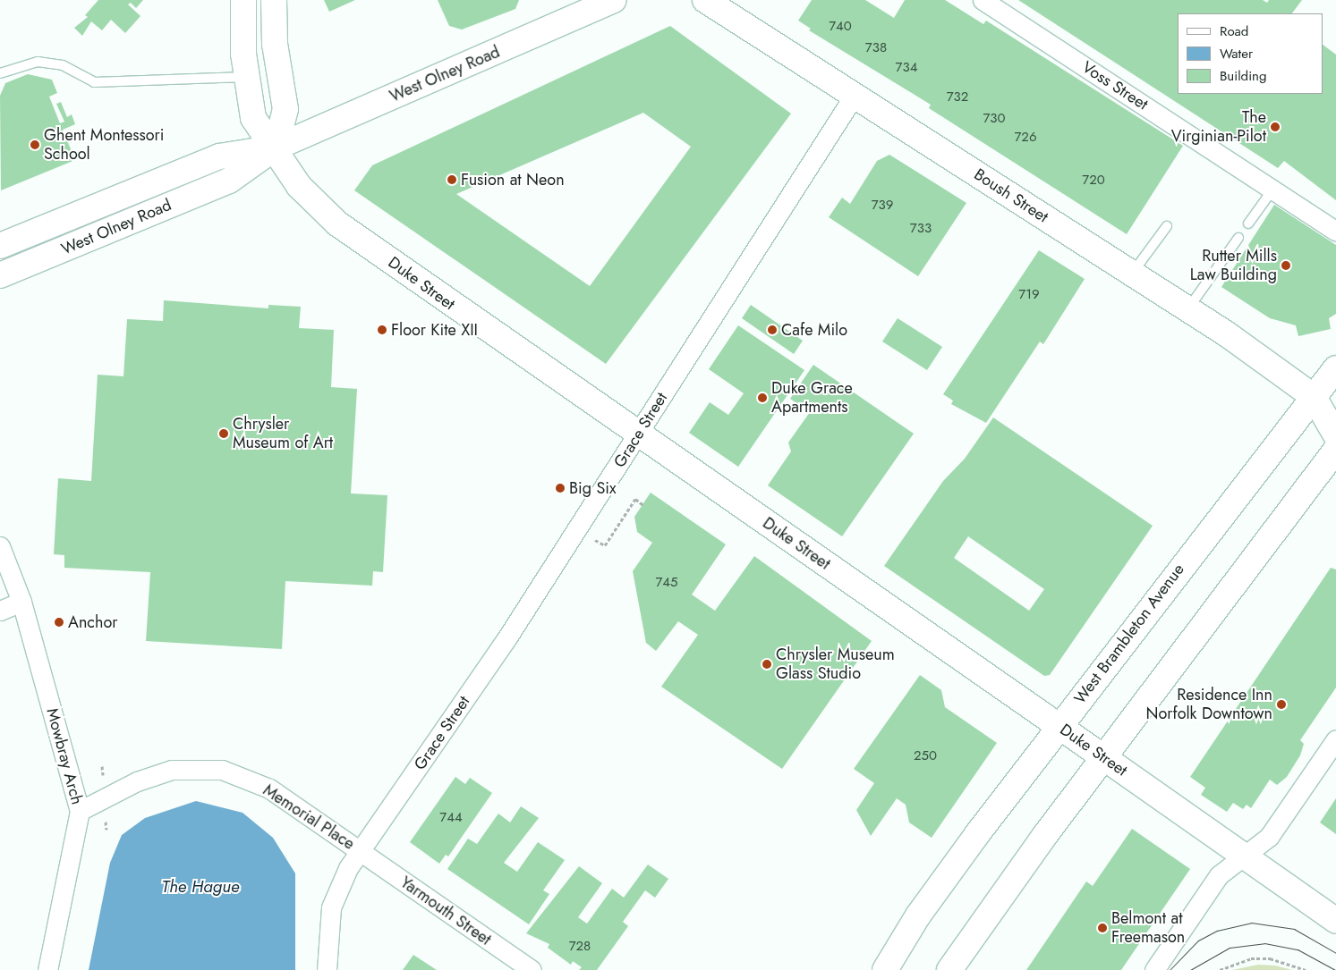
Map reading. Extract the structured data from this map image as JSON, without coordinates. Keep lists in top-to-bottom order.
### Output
{
  "streets": {
    "main road": [
      "West Olney Road",
      "Boush Street",
      "Duke Street",
      "West Brambleton Avenue"
    ],
    "street": [
      "Voss Street",
      "Grace Street",
      "Mowbray Arch",
      "Memorial Place",
      "Yarmouth Street"
    ]
  },
  "crossings": [
    ["West Olney Road", "Duke Street"],
    ["Boush Street", "Grace Street"],
    ["Boush Street", "West Brambleton Avenue"],
    ["Duke Street", "Grace Street"],
    ["Duke Street", "West Brambleton Avenue"],
    ["Grace Street", "Memorial Place"],
    ["Grace Street", "Yarmouth Street"],
    ["Mowbray Arch", "Memorial Place"],
    ["Memorial Place", "Yarmouth Street"]
  ],
  "water": ["The Hague"],
  "places": [
    "The Virginian-Pilot",
    "Ghent Montessori School",
    "Fusion at Neon",
    "Rutter Mills Law Building",
    "Floor Kite XII",
    "Cafe Milo",
    "Duke Grace Apartments",
    "Chrysler Museum of Art",
    "Big Six",
    "Anchor",
    "Chrysler Museum Glass Studio",
    "Residence Inn Norfolk Downtown",
    "Belmont at Freemason"
  ],
  "house_numbers": [
    "740",
    "738",
    "734",
    "732",
    "730",
    "726",
    "720",
    "739",
    "733",
    "719",
    "745",
    "250",
    "744",
    "728"
  ],
  "legend": ["Road", "Water", "Building"]
}
